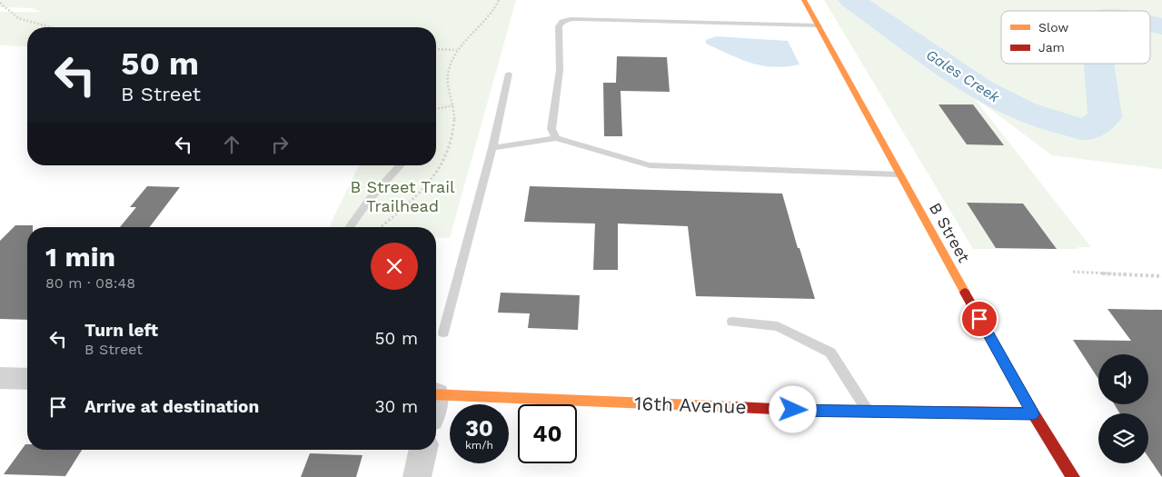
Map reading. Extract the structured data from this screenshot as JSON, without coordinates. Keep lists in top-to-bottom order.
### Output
{
  "streets": {
    "main road": ["B Street", "16th Avenue"]
  },
  "crossings": [
    ["B Street", "16th Avenue"]
  ],
  "water": ["Gales Creek"],
  "parks": ["B Street Trail Trailhead"],
  "legend": ["Slow", "Jam"],
  "page": {
    "turn": ["50 m", "B Street"],
    "heading": ["1 min", "80 m · 08:48"],
    "list": [
      {
        "name": "Turn left",
        "note": "B Street",
        "value": "50 m"
      },
      {
        "name": "Arrive at destination",
        "value": "30 m"
      }
    ],
    "speed": "30 km/h",
    "limit": "40"
  }
}
